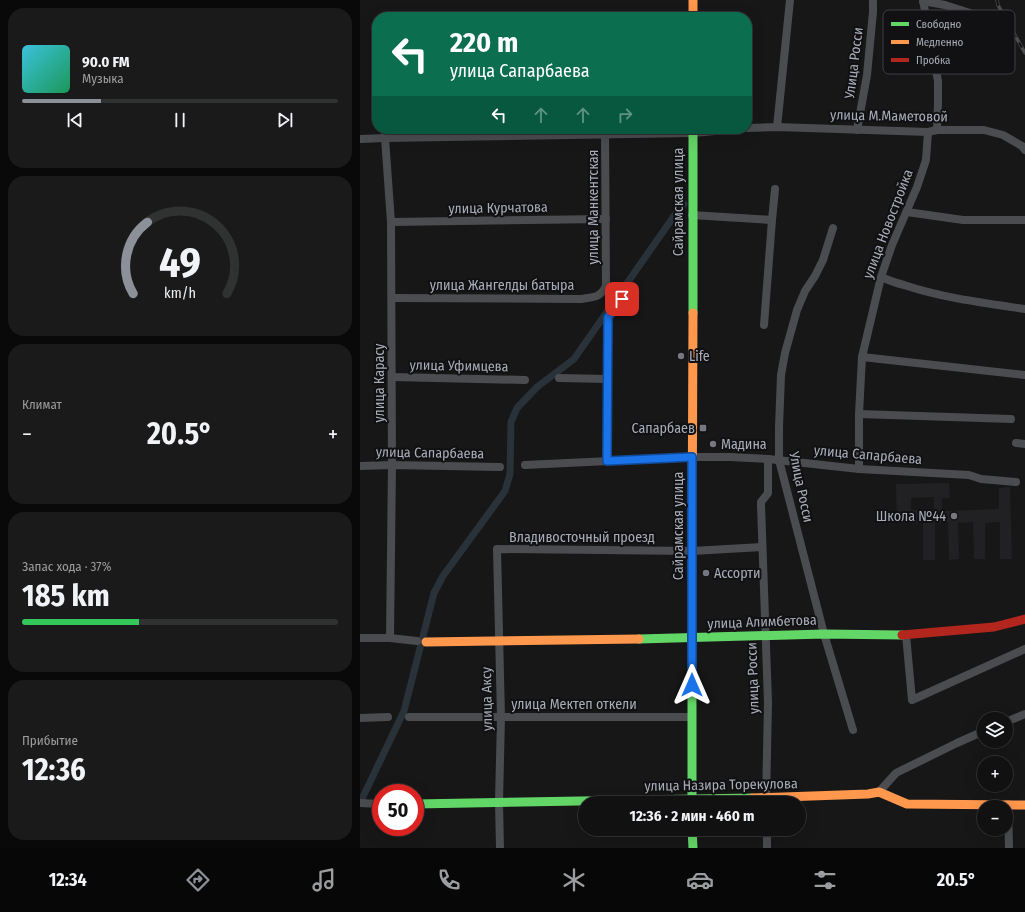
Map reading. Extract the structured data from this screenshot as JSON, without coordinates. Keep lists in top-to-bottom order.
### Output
{
  "streets": {
    "street": [
      "Улица Росси",
      "улица М.Маметовой",
      "Сайрамская улица",
      "улица Манкентская",
      "улица Курчатова",
      "улица Новостройка",
      "улица Жангелды батыра",
      "улица Уфимцева",
      "улица Карасу",
      "улица Сапарбаева",
      "Владивосточный проезд",
      "улица Алимбетова",
      "улица Росси",
      "улица Аксу",
      "улица Мектеп откели",
      "улица Назира Торекулова"
    ]
  },
  "crossings": [
    ["Улица Росси", "улица М.Маметовой"],
    ["Улица Росси", "улица Сапарбаева"],
    ["Улица Росси", "улица Алимбетова"],
    ["улица М.Маметовой", "улица Новостройка"],
    ["Сайрамская улица", "улица Сапарбаева"],
    ["Сайрамская улица", "Владивосточный проезд"],
    ["Сайрамская улица", "улица Алимбетова"],
    ["Сайрамская улица", "улица Мектеп откели"],
    ["улица Манкентская", "улица Курчатова"],
    ["улица Манкентская", "улица Жангелды батыра"],
    ["улица Курчатова", "улица Карасу"],
    ["улица Новостройка", "улица Сапарбаева"],
    ["улица Жангелды батыра", "улица Карасу"],
    ["улица Уфимцева", "улица Карасу"],
    ["улица Карасу", "улица Сапарбаева"],
    ["улица Карасу", "улица Алимбетова"],
    ["улица Сапарбаева", "улица Росси"],
    ["Владивосточный проезд", "улица Росси"],
    ["Владивосточный проезд", "улица Аксу"],
    ["улица Алимбетова", "улица Росси"],
    ["улица Алимбетова", "улица Аксу"],
    ["улица Аксу", "улица Мектеп откели"],
    ["улица Аксу", "улица Назира Торекулова"]
  ],
  "places": {
    "other": [
      "Life",
      "Мадина",
      "Школа №44",
      "Ассорти"
    ],
    "transit": ["Сапарбаев"]
  },
  "legend": ["Свободно", "Медленно", "Пробка"],
  "page": {
    "turn": ["220 m", "улица Сапарбаева"],
    "song": ["90.0 FM", "Музыка"],
    "tile": [
      "Климат",
      ["Запас хода · 37%", "185 km"],
      ["Прибытие", "12:36"]
    ],
    "heat": ["−", "20.5°", "+"],
    "map_buttons": ["+", "−"],
    "limit": "50",
    "trip": "12:36 · 2 мин · 460 m",
    "tabs": ["12:34", "20.5°"],
    "gauge": ["49", "km/h"]
  }
}
